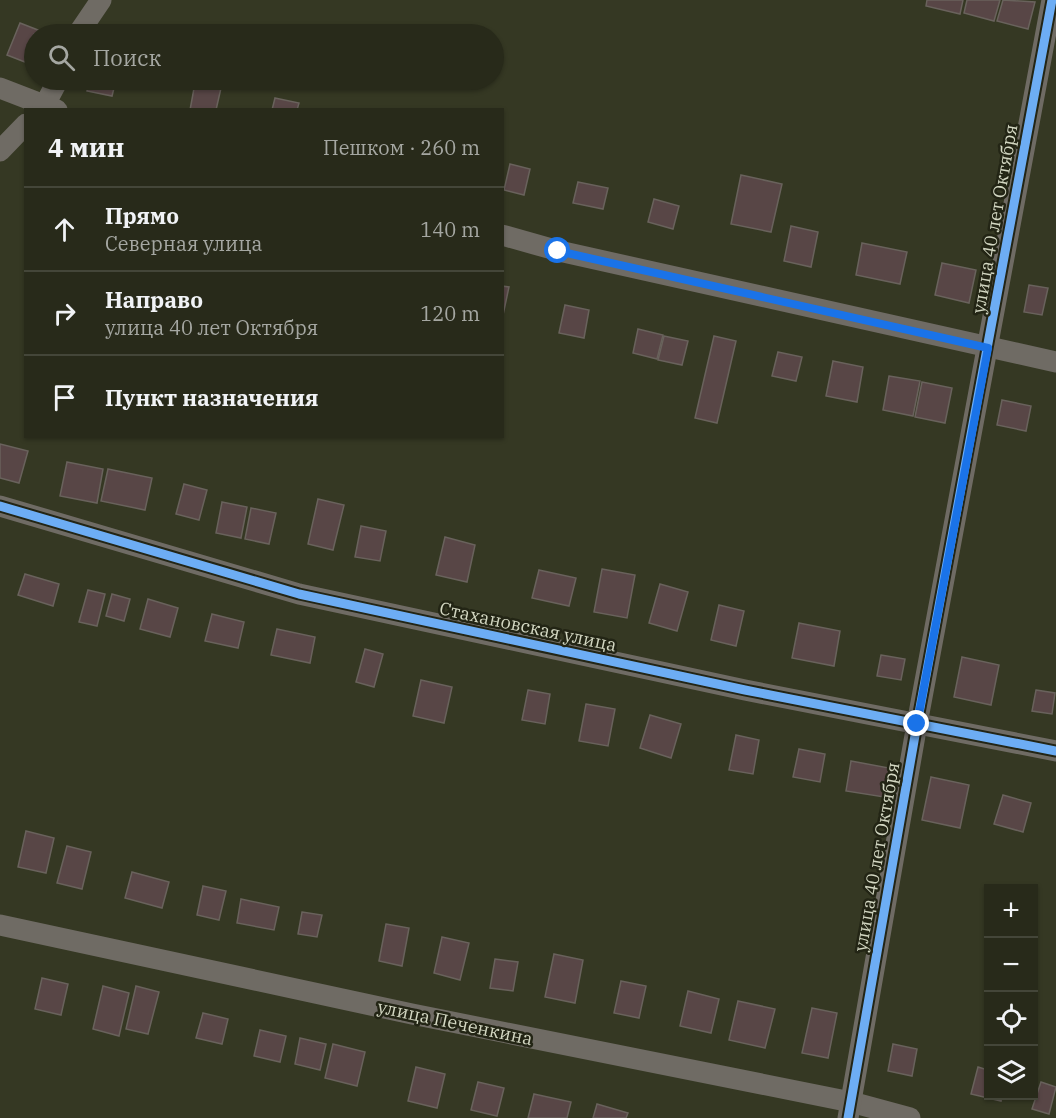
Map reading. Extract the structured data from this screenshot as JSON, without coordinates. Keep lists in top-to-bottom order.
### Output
{
  "streets": {
    "street": ["улица 40 лет Октября", "Стахановская улица", "улица Печенкина"]
  },
  "crossings": [
    ["улица 40 лет Октября", "Стахановская улица"],
    ["улица 40 лет Октября", "улица Печенкина"]
  ],
  "page": {
    "search": "Поиск",
    "heading": ["4 мин", "Пешком · 260 m"],
    "list": [
      ["Прямо", "Северная улица", "140 m"],
      ["Направо", "улица 40 лет Октября", "120 m"],
      "Пункт назначения"
    ],
    "map_buttons": ["+", "−"]
  }
}
